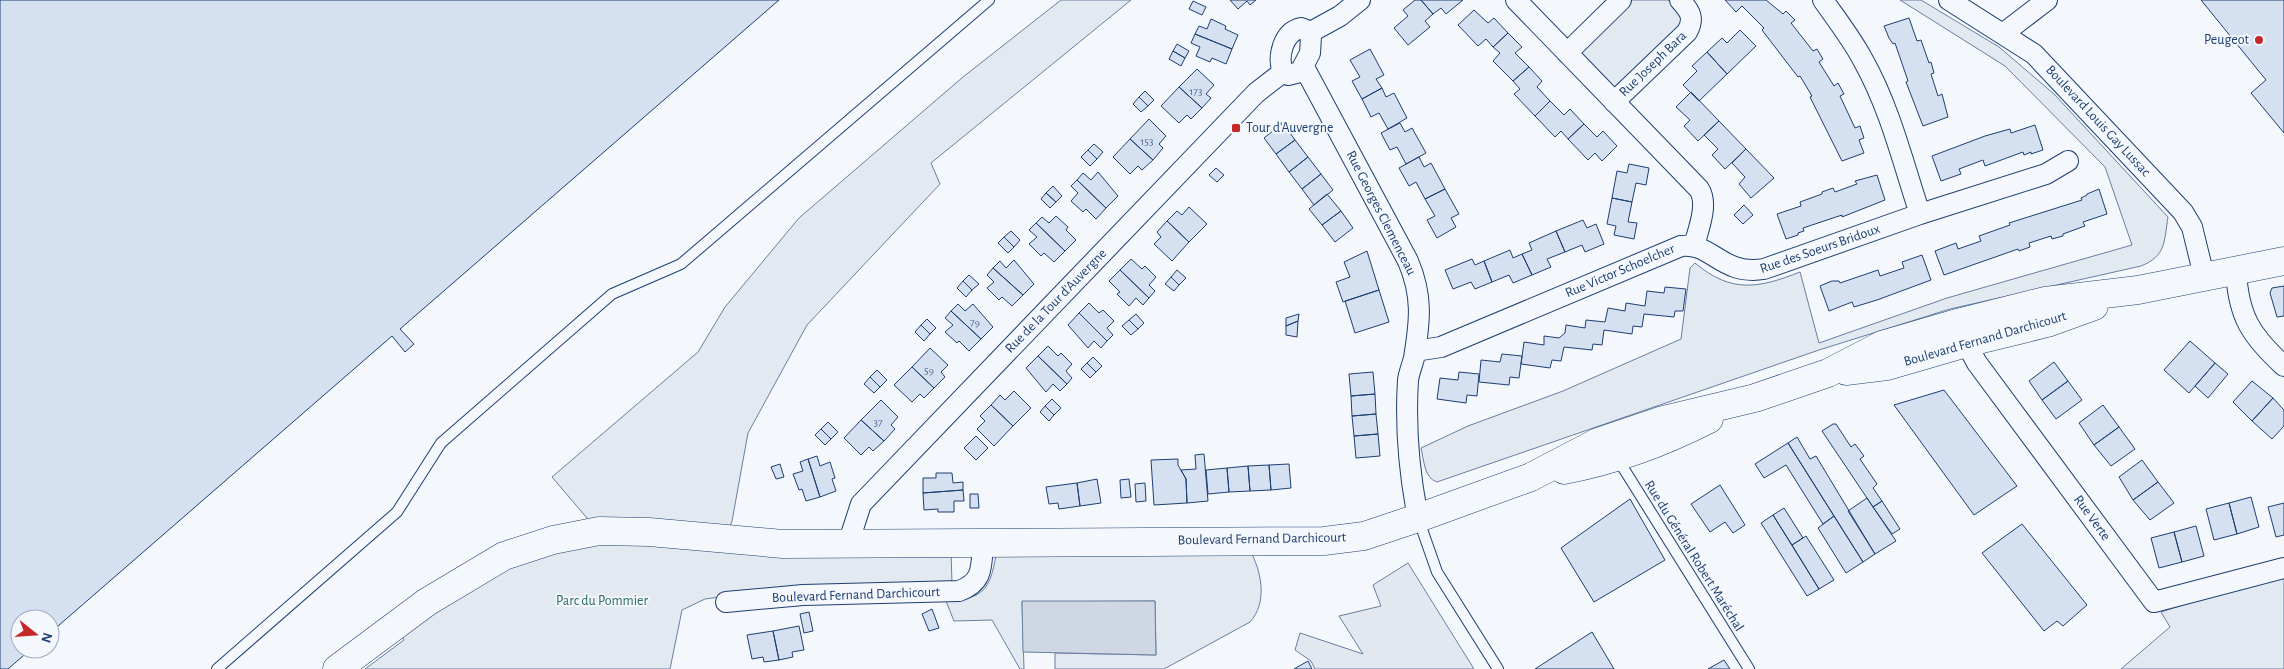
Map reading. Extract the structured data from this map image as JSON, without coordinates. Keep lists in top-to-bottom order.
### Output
{
  "streets": {
    "main road": ["Boulevard Fernand Darchicourt"],
    "street": [
      "Rue Joseph Bara",
      "Boulevard Louis Gay Lussac",
      "Rue Georges Clemenceau",
      "Rue des Soeurs Bridoux",
      "Rue Victor Schoelcher",
      "Rue de la Tour d'Auvergne",
      "Rue Verte"
    ],
    "lane": ["Rue du Général Robert Maréchal"]
  },
  "crossings": [
    ["Rue Joseph Bara", "Rue Victor Schoelcher"],
    ["Boulevard Louis Gay Lussac", "Boulevard Fernand Darchicourt"],
    ["Rue Georges Clemenceau", "Rue Victor Schoelcher"],
    ["Rue Georges Clemenceau", "Boulevard Fernand Darchicourt"],
    ["Rue des Soeurs Bridoux", "Rue Victor Schoelcher"],
    ["Rue de la Tour d'Auvergne", "Boulevard Fernand Darchicourt"],
    ["Boulevard Fernand Darchicourt", "Rue Verte"],
    ["Boulevard Fernand Darchicourt", "Rue du Général Robert Maréchal"]
  ],
  "parks": ["Parc du Pommier"],
  "places": {
    "other": ["Peugeot"],
    "transit": ["Tour d'Auvergne"]
  },
  "house_numbers": [
    "173",
    "153",
    "79",
    "59",
    "37"
  ],
  "north": "right"
}
